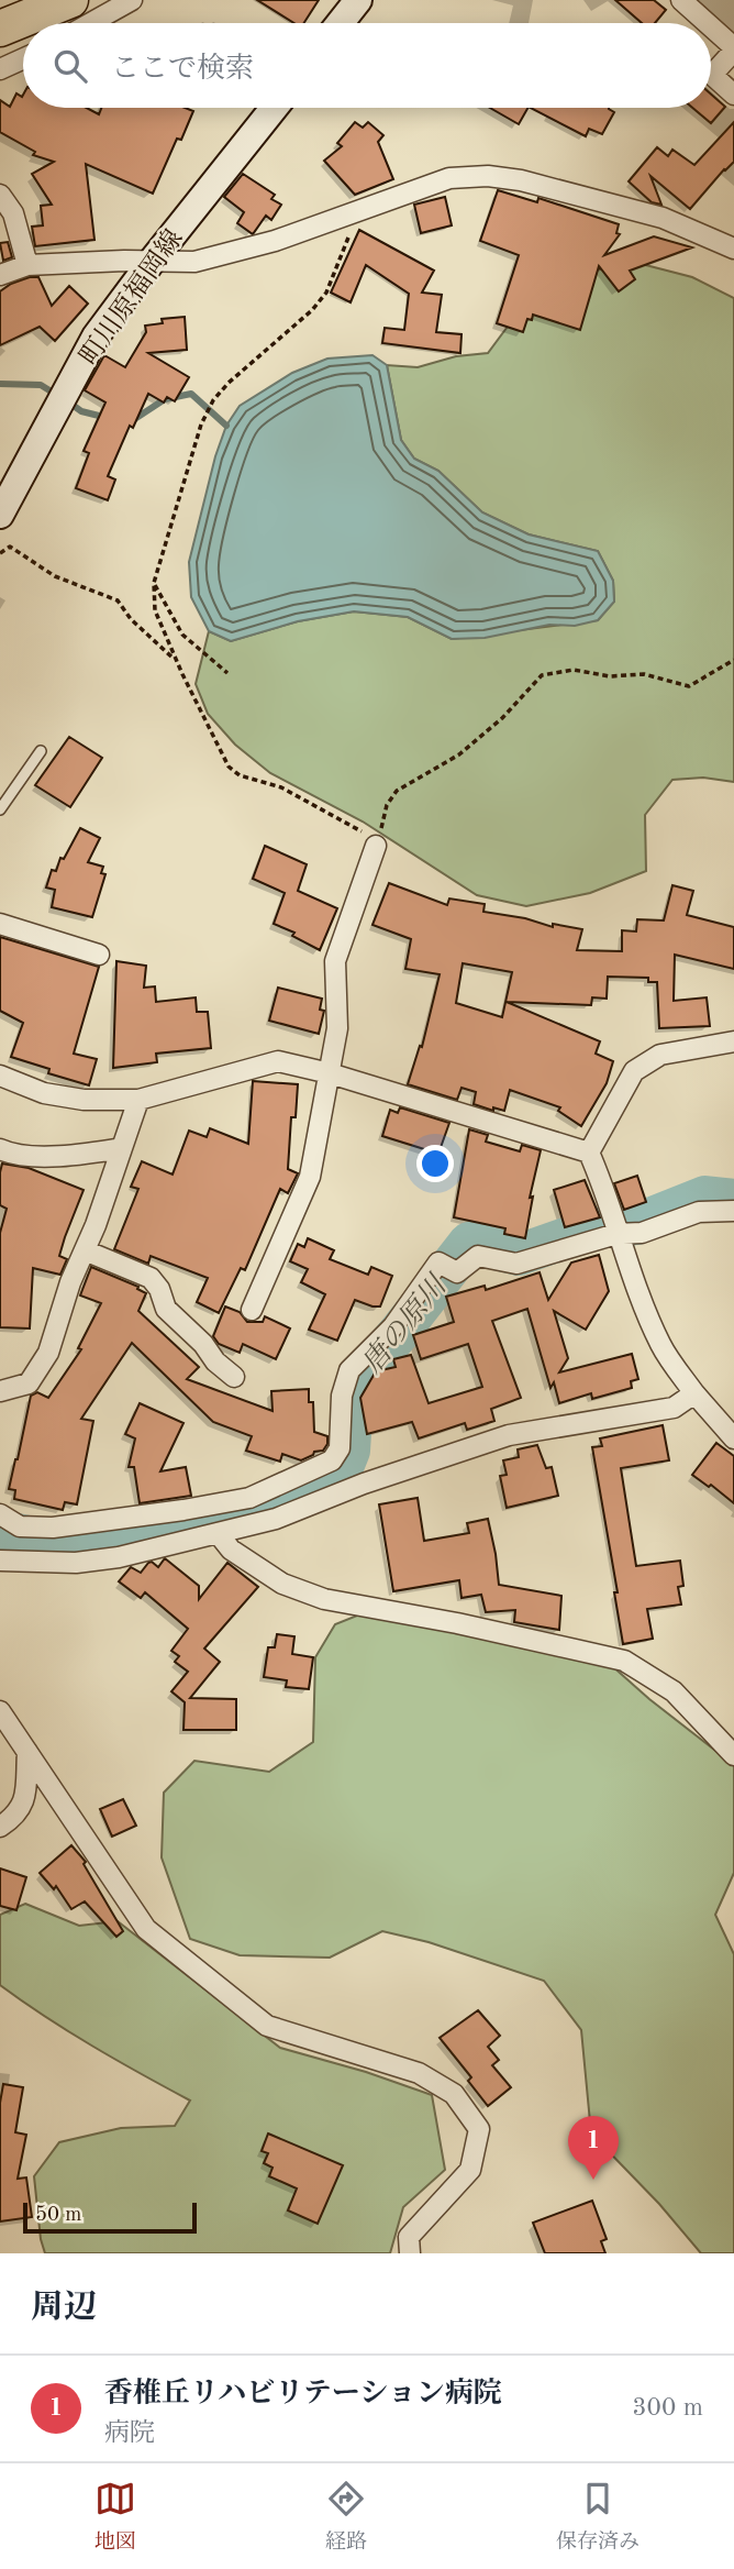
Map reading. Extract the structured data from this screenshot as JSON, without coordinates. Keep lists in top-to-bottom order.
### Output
{
  "streets": {
    "main road": ["町川原福岡線"]
  },
  "water": ["唐の原川"],
  "scale_bar": "50 m",
  "page": {
    "search": "ここで検索",
    "pins": "1",
    "scale": "50 m",
    "heading": "周辺",
    "list": [
      {
        "mark": "1",
        "name": "香椎丘リハビリテーション病院",
        "note": "病院",
        "value": "300 m"
      }
    ],
    "nav": ["地図", "経路", "保存済み"]
  }
}
